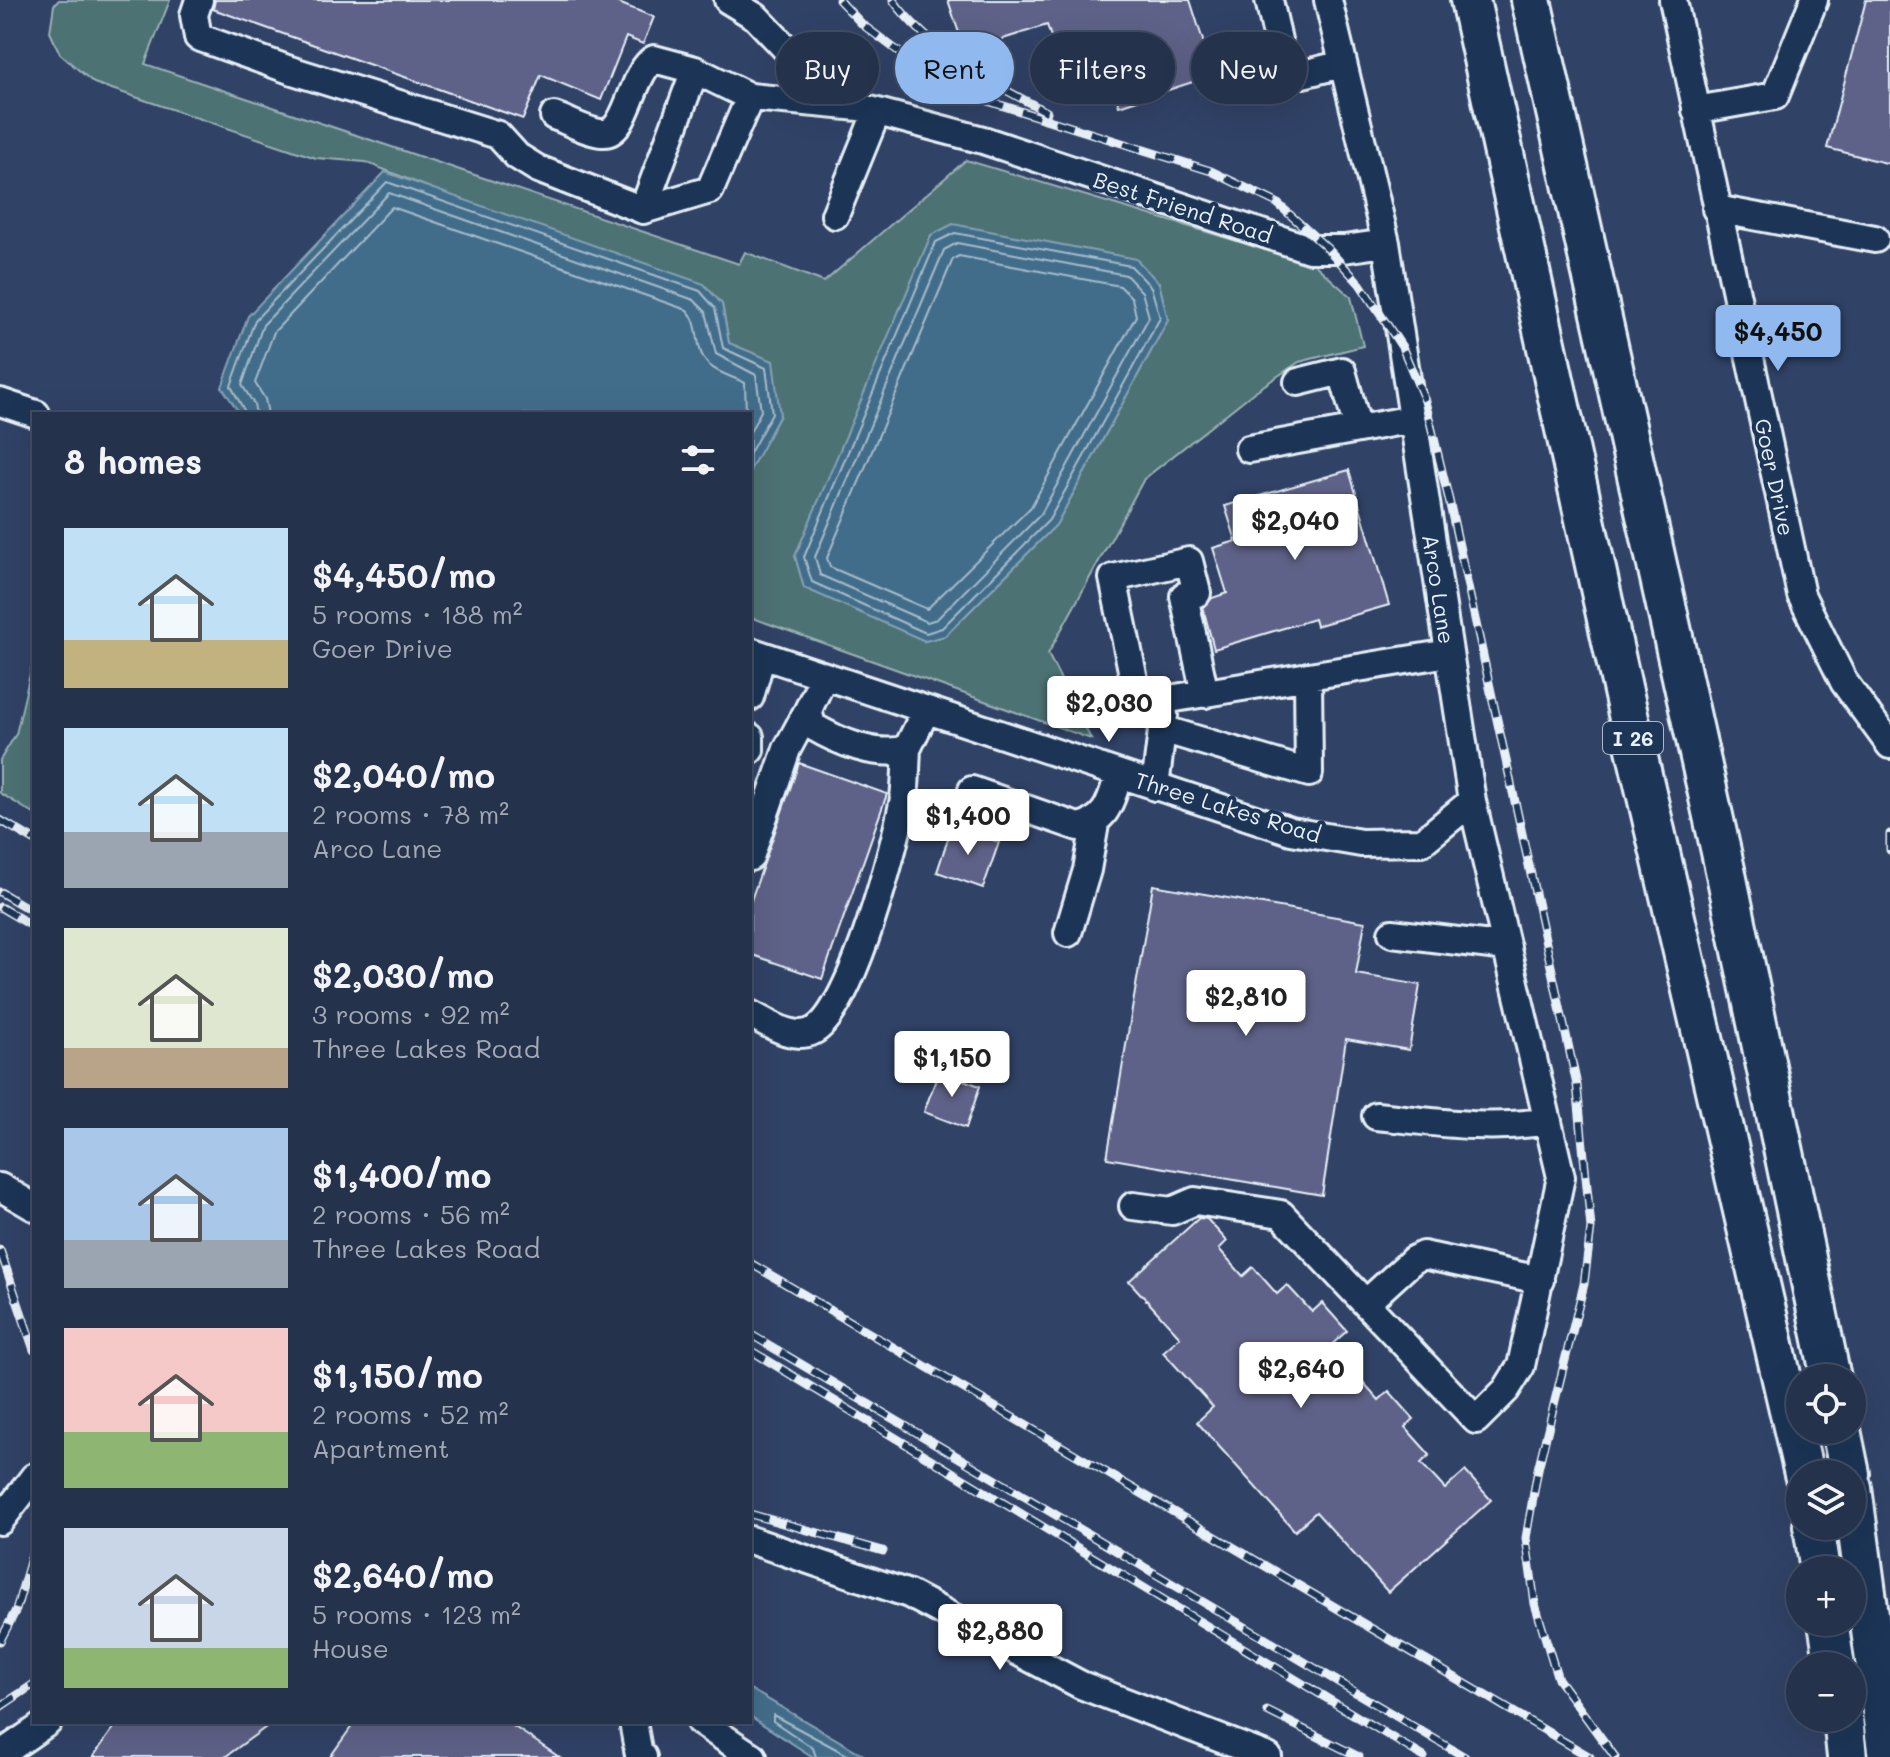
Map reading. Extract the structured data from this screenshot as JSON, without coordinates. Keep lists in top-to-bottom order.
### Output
{
  "streets": {
    "highway": ["I 26"],
    "street": [
      "Best Friend Road",
      "Goer Drive",
      "Arco Lane",
      "Three Lakes Road"
    ]
  },
  "crossings": [
    ["Best Friend Road", "Arco Lane"],
    ["Arco Lane", "Three Lakes Road"]
  ],
  "page": {
    "chip": [
      "Buy",
      "Rent",
      "Filters",
      "New"
    ],
    "price": [
      "$4,450",
      "$2,040",
      "$2,030",
      "$1,400",
      "$2,810",
      "$1,150",
      "$2,640",
      "$2,880"
    ],
    "heading": "8 homes",
    "list": [
      {
        "name": "$4,450/mo",
        "note": "5 rooms · 188 m² · Goer Drive"
      },
      {
        "name": "$2,040/mo",
        "note": "2 rooms · 78 m² · Arco Lane"
      },
      {
        "name": "$2,030/mo",
        "note": "3 rooms · 92 m² · Three Lakes Road"
      },
      {
        "name": "$1,400/mo",
        "note": "2 rooms · 56 m² · Three Lakes Road"
      },
      {
        "name": "$1,150/mo",
        "note": "2 rooms · 52 m² · Apartment"
      },
      {
        "name": "$2,640/mo",
        "note": "5 rooms · 123 m² · House"
      }
    ],
    "map_buttons": ["+", "−"]
  }
}
